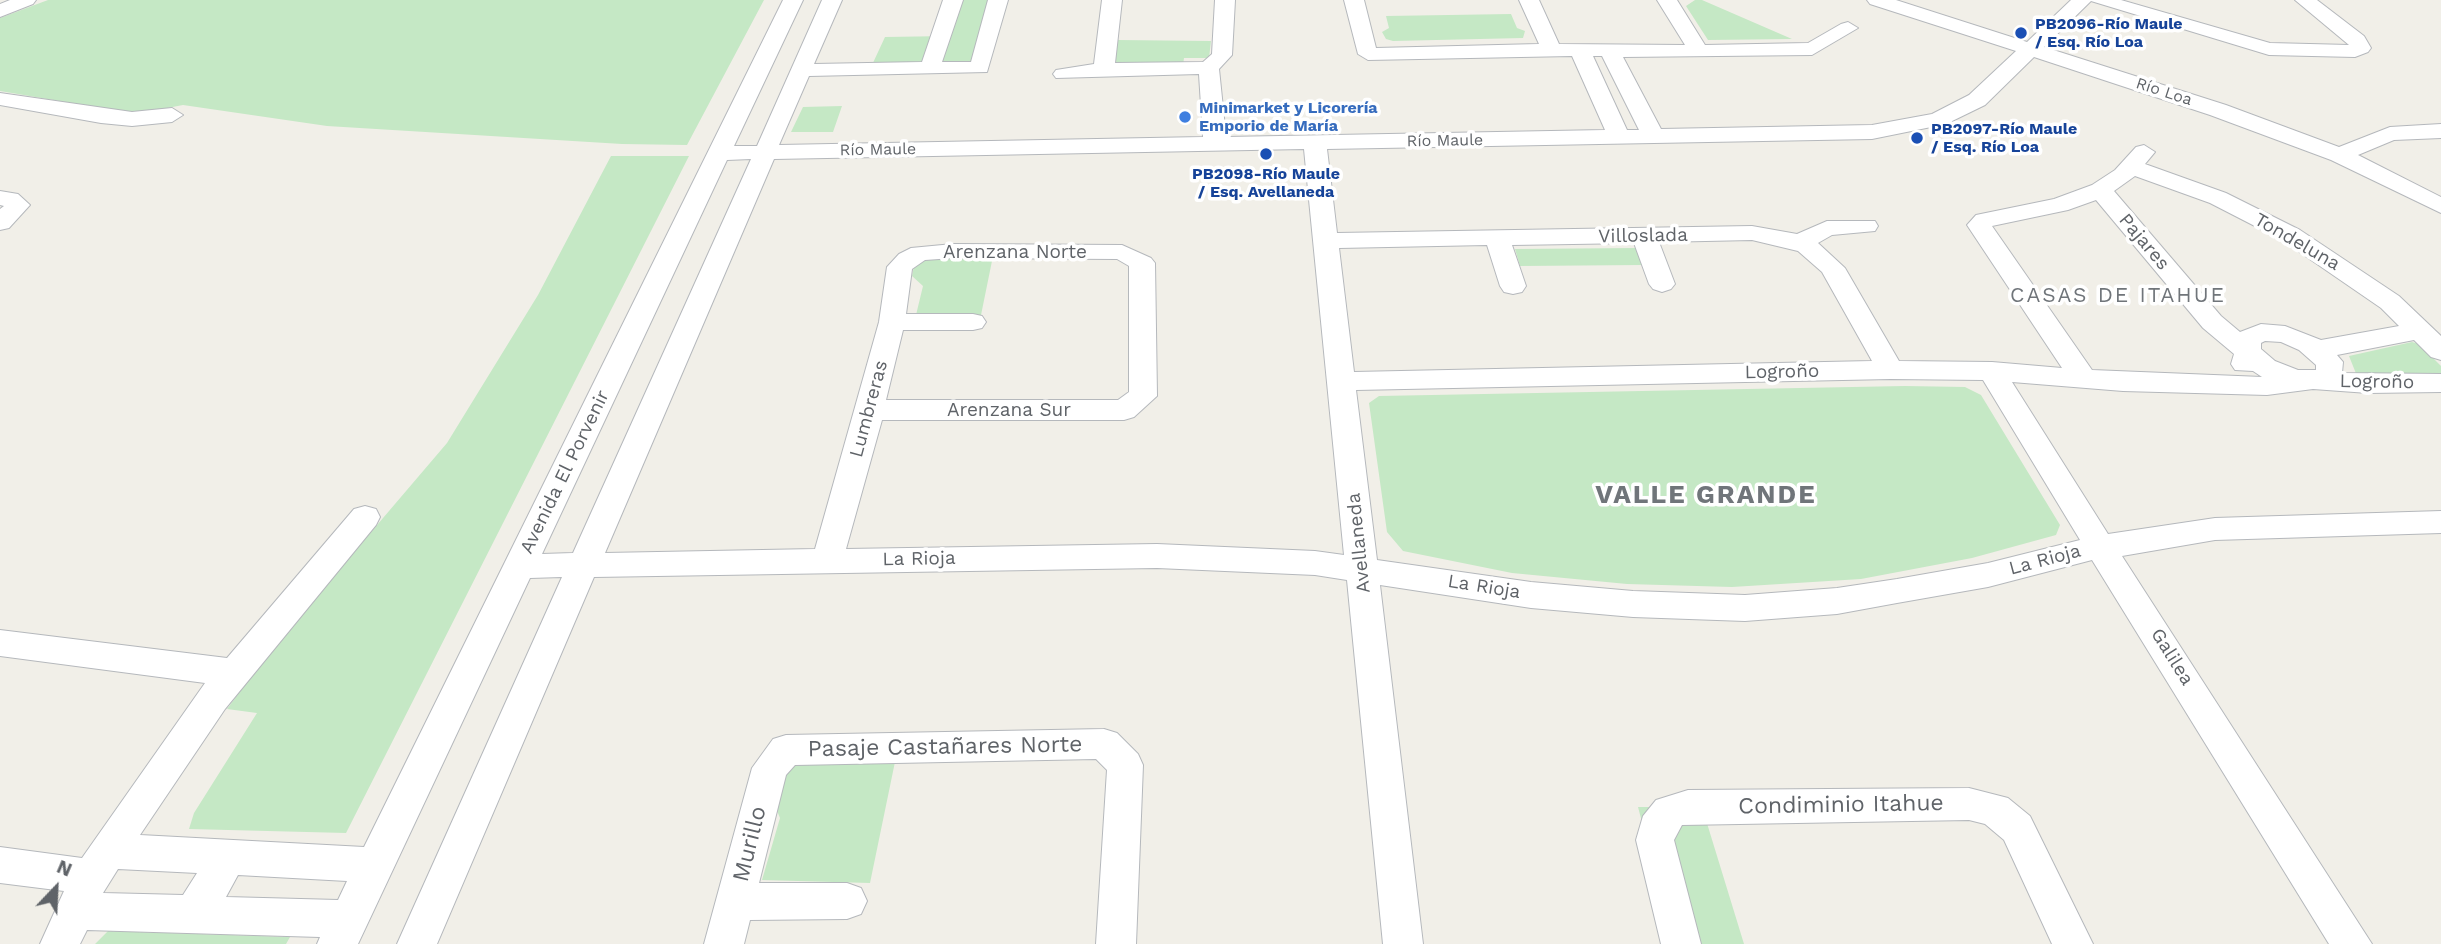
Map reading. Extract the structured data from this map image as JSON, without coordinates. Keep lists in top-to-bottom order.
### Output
{
  "streets": {
    "street": [
      "Río Loa",
      "Río Maule",
      "Villoslada",
      "Pajares",
      "Tondeluna",
      "Arenzana Norte",
      "Logroño",
      "Lumbreras",
      "Arenzana Sur",
      "Avenida El Porvenir",
      "Avellaneda",
      "La Rioja",
      "Galilea",
      "Pasaje Castañares Norte",
      "Condiminio Itahue",
      "Murillo"
    ]
  },
  "crossings": [
    ["Río Loa", "Río Maule"],
    ["Río Maule", "Avenida El Porvenir"],
    ["Río Maule", "Avellaneda"],
    ["Villoslada", "Logroño"],
    ["Villoslada", "Avellaneda"],
    ["Pajares", "Tondeluna"],
    ["Pajares", "Logroño"],
    ["Tondeluna", "Logroño"],
    ["Arenzana Norte", "Lumbreras"],
    ["Arenzana Norte", "Arenzana Sur"],
    ["Logroño", "Avellaneda"],
    ["Logroño", "Galilea"],
    ["Lumbreras", "Arenzana Sur"],
    ["Lumbreras", "La Rioja"],
    ["Avenida El Porvenir", "La Rioja"],
    ["Avellaneda", "La Rioja"],
    ["La Rioja", "Galilea"],
    ["Pasaje Castañares Norte", "Murillo"]
  ],
  "districts": ["CASAS DE ITAHUE", "VALLE GRANDE"],
  "places": [
    "PB2096-Río Maule / Esq. Río Loa",
    "Minimarket y Licorería Emporio de María",
    "PB2097-Río Maule / Esq. Río Loa",
    "PB2098-Río Maule / Esq. Avellaneda"
  ],
  "north": "top right"
}
